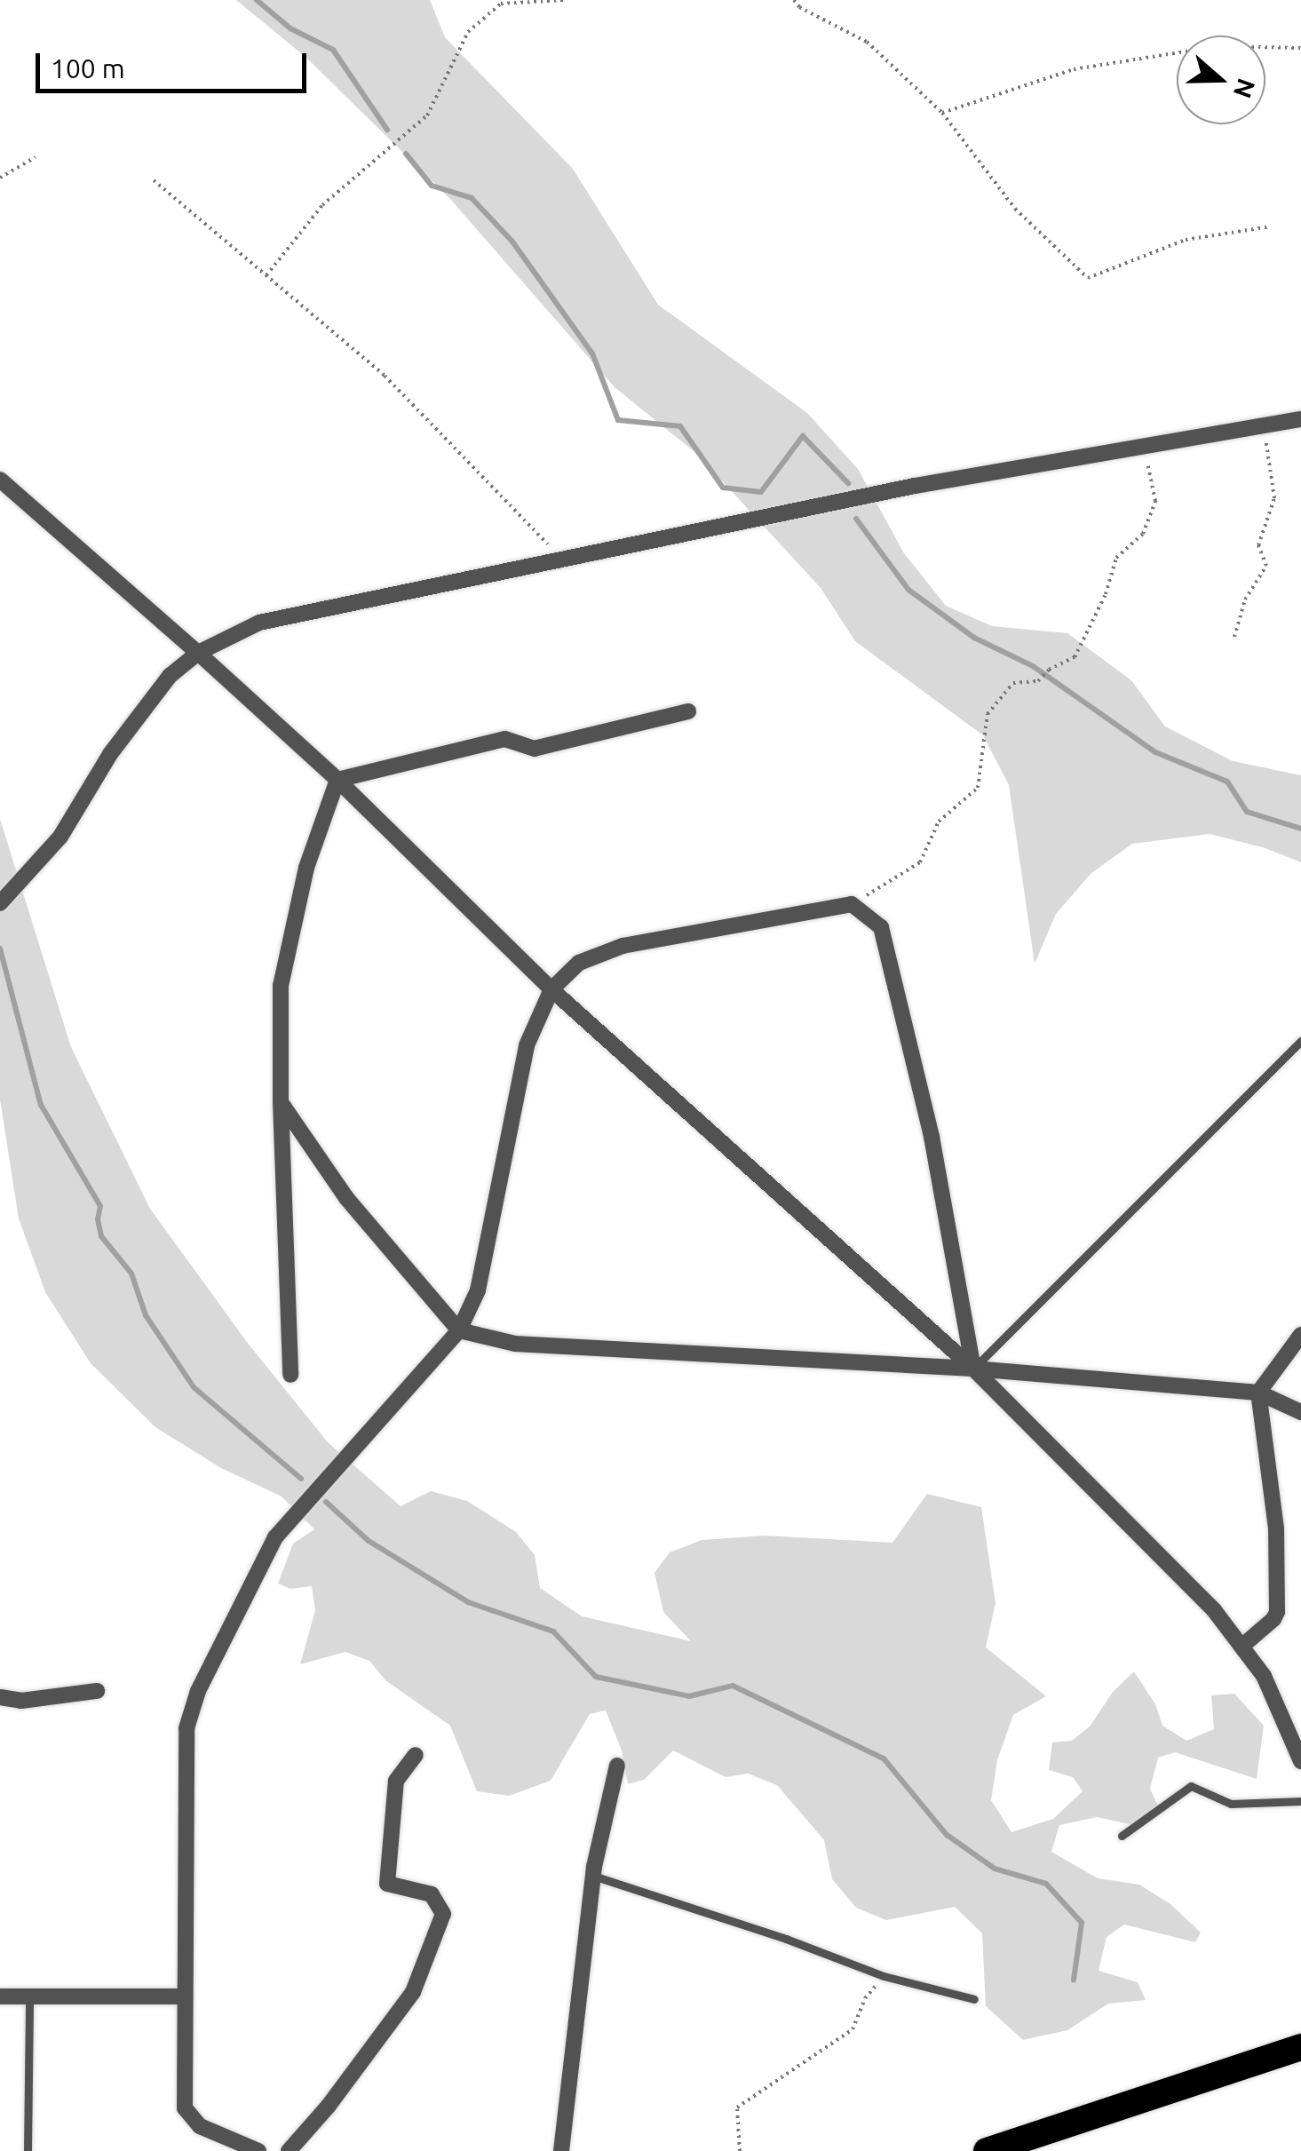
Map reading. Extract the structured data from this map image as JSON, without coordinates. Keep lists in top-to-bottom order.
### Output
{
  "scale_bar": "100 m",
  "north": "right"
}
